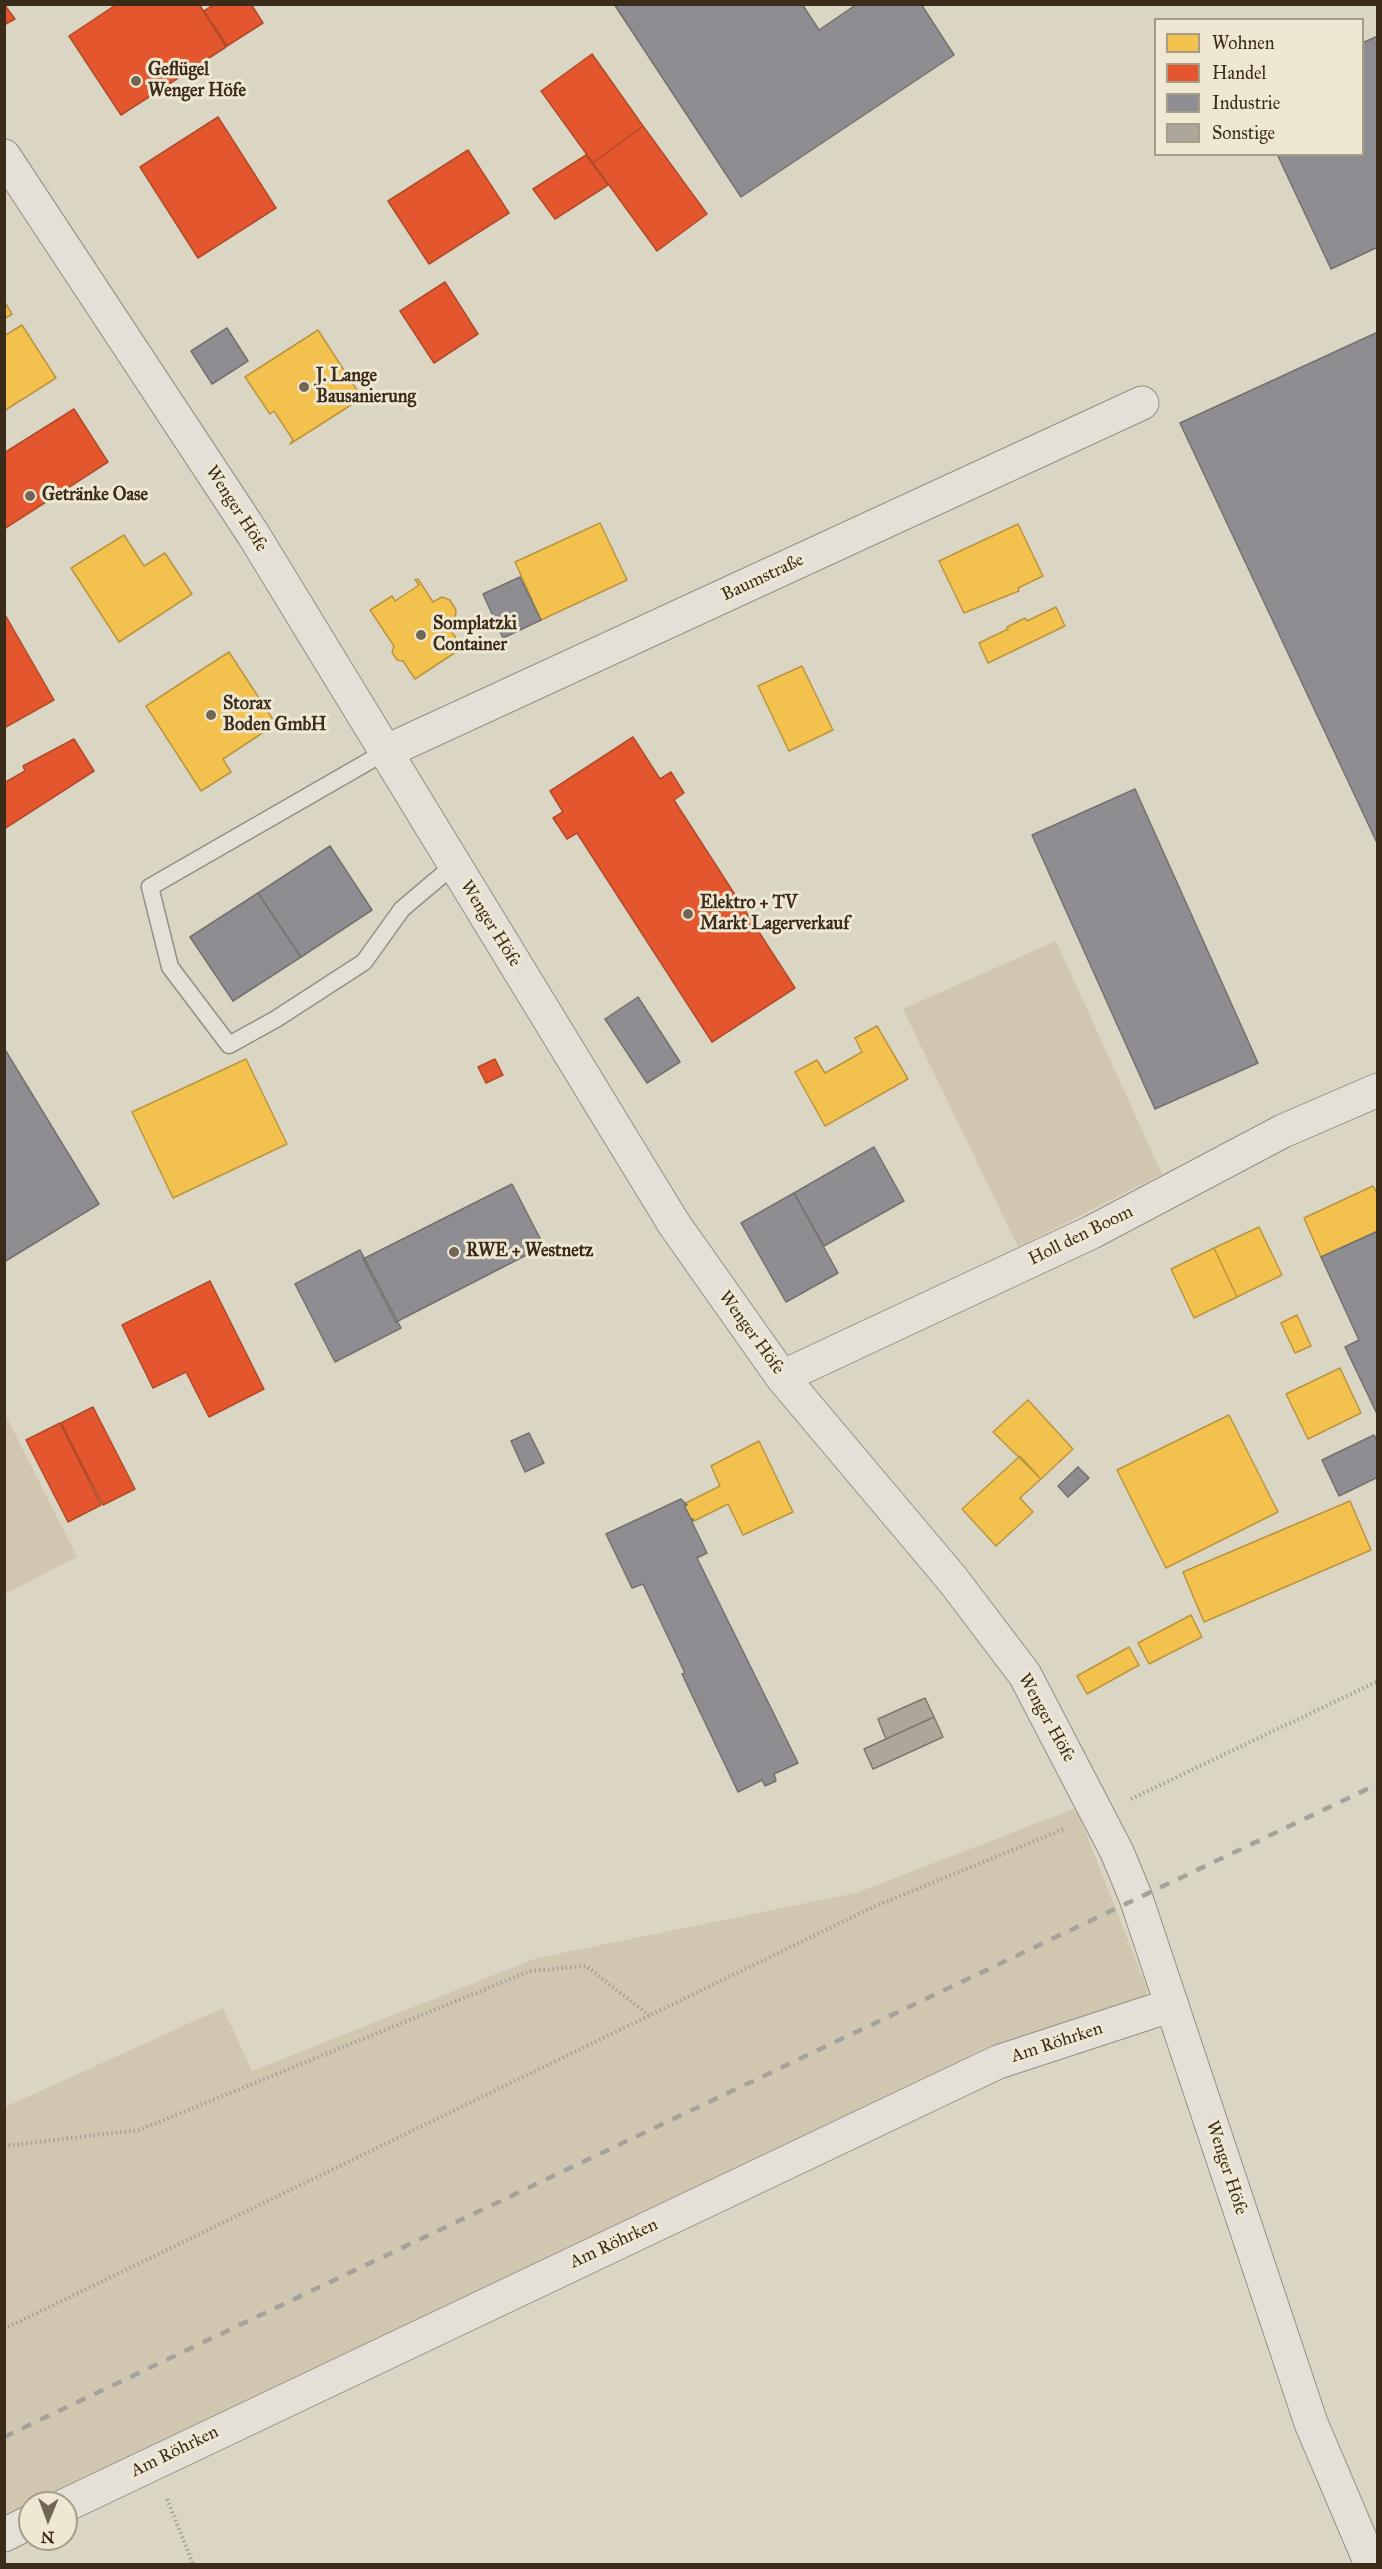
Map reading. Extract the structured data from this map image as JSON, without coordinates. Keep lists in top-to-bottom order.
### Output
{
  "streets": {
    "street": [
      "Wenger Höfe",
      "Baumstraße",
      "Holl den Boom",
      "Am Röhrken"
    ]
  },
  "crossings": [
    ["Wenger Höfe", "Baumstraße"],
    ["Wenger Höfe", "Holl den Boom"],
    ["Wenger Höfe", "Am Röhrken"]
  ],
  "places": [
    "Geflügel Wenger Höfe",
    "J. Lange Bausanierung",
    "Getränke Oase",
    "Somplatzki Container",
    "Storax Boden GmbH",
    "Elektro + TV Markt Lagerverkauf",
    "RWE + Westnetz"
  ],
  "legend": [
    "Wohnen",
    "Handel",
    "Industrie",
    "Sonstige"
  ],
  "north": "bottom"
}
